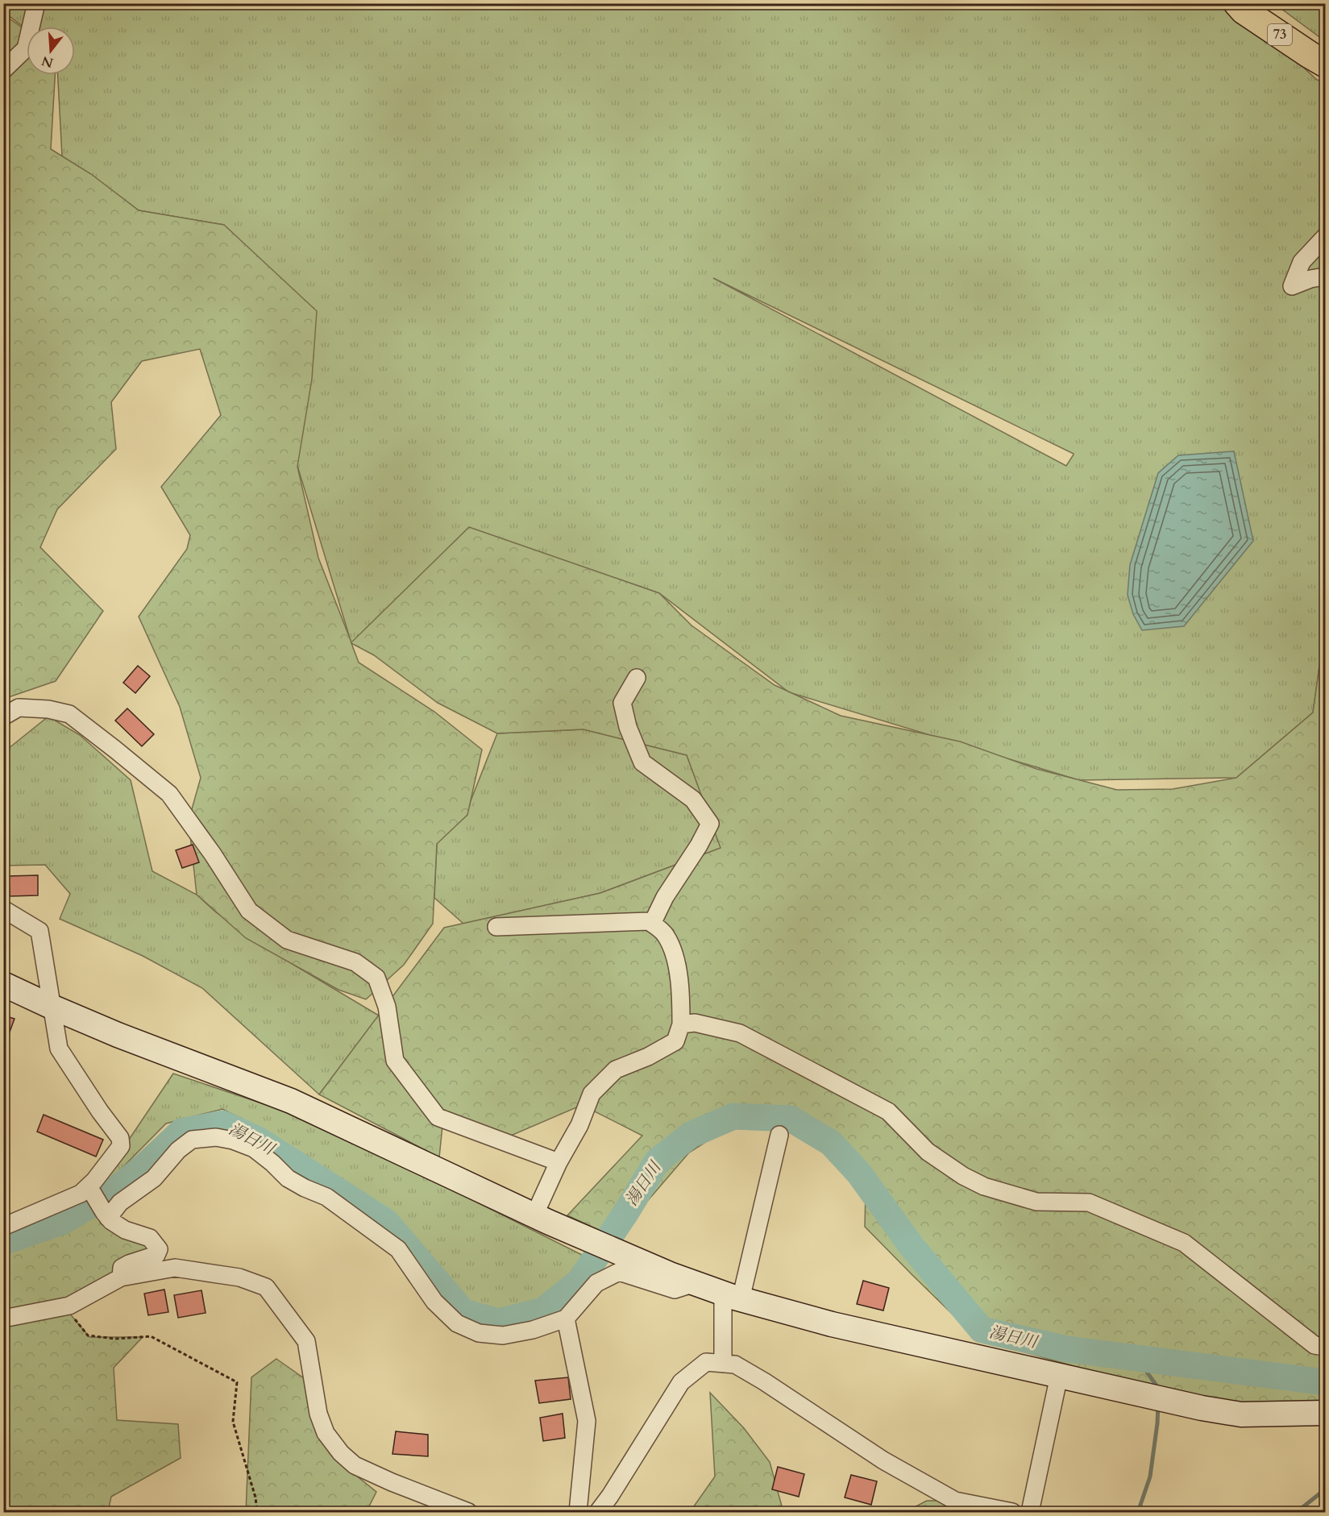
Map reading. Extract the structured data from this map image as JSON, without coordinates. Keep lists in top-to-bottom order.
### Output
{
  "streets": {
    "main road": ["73"]
  },
  "water": ["湯日川"],
  "north": "bottom"
}
